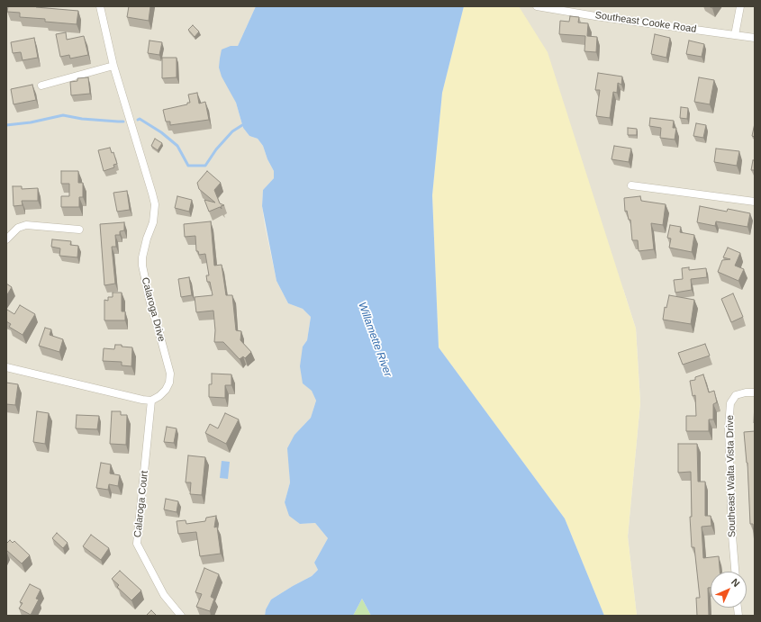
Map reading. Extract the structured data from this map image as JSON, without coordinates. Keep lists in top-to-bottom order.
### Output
{
  "streets": {
    "street": [
      "Southeast Cooke Road",
      "Calaroga Drive",
      "Southeast Walta Vista Drive",
      "Calaroga Court"
    ]
  },
  "crossings": [
    ["Calaroga Drive", "Calaroga Court"]
  ],
  "water": ["Willamette River"],
  "north": "top right"
}
